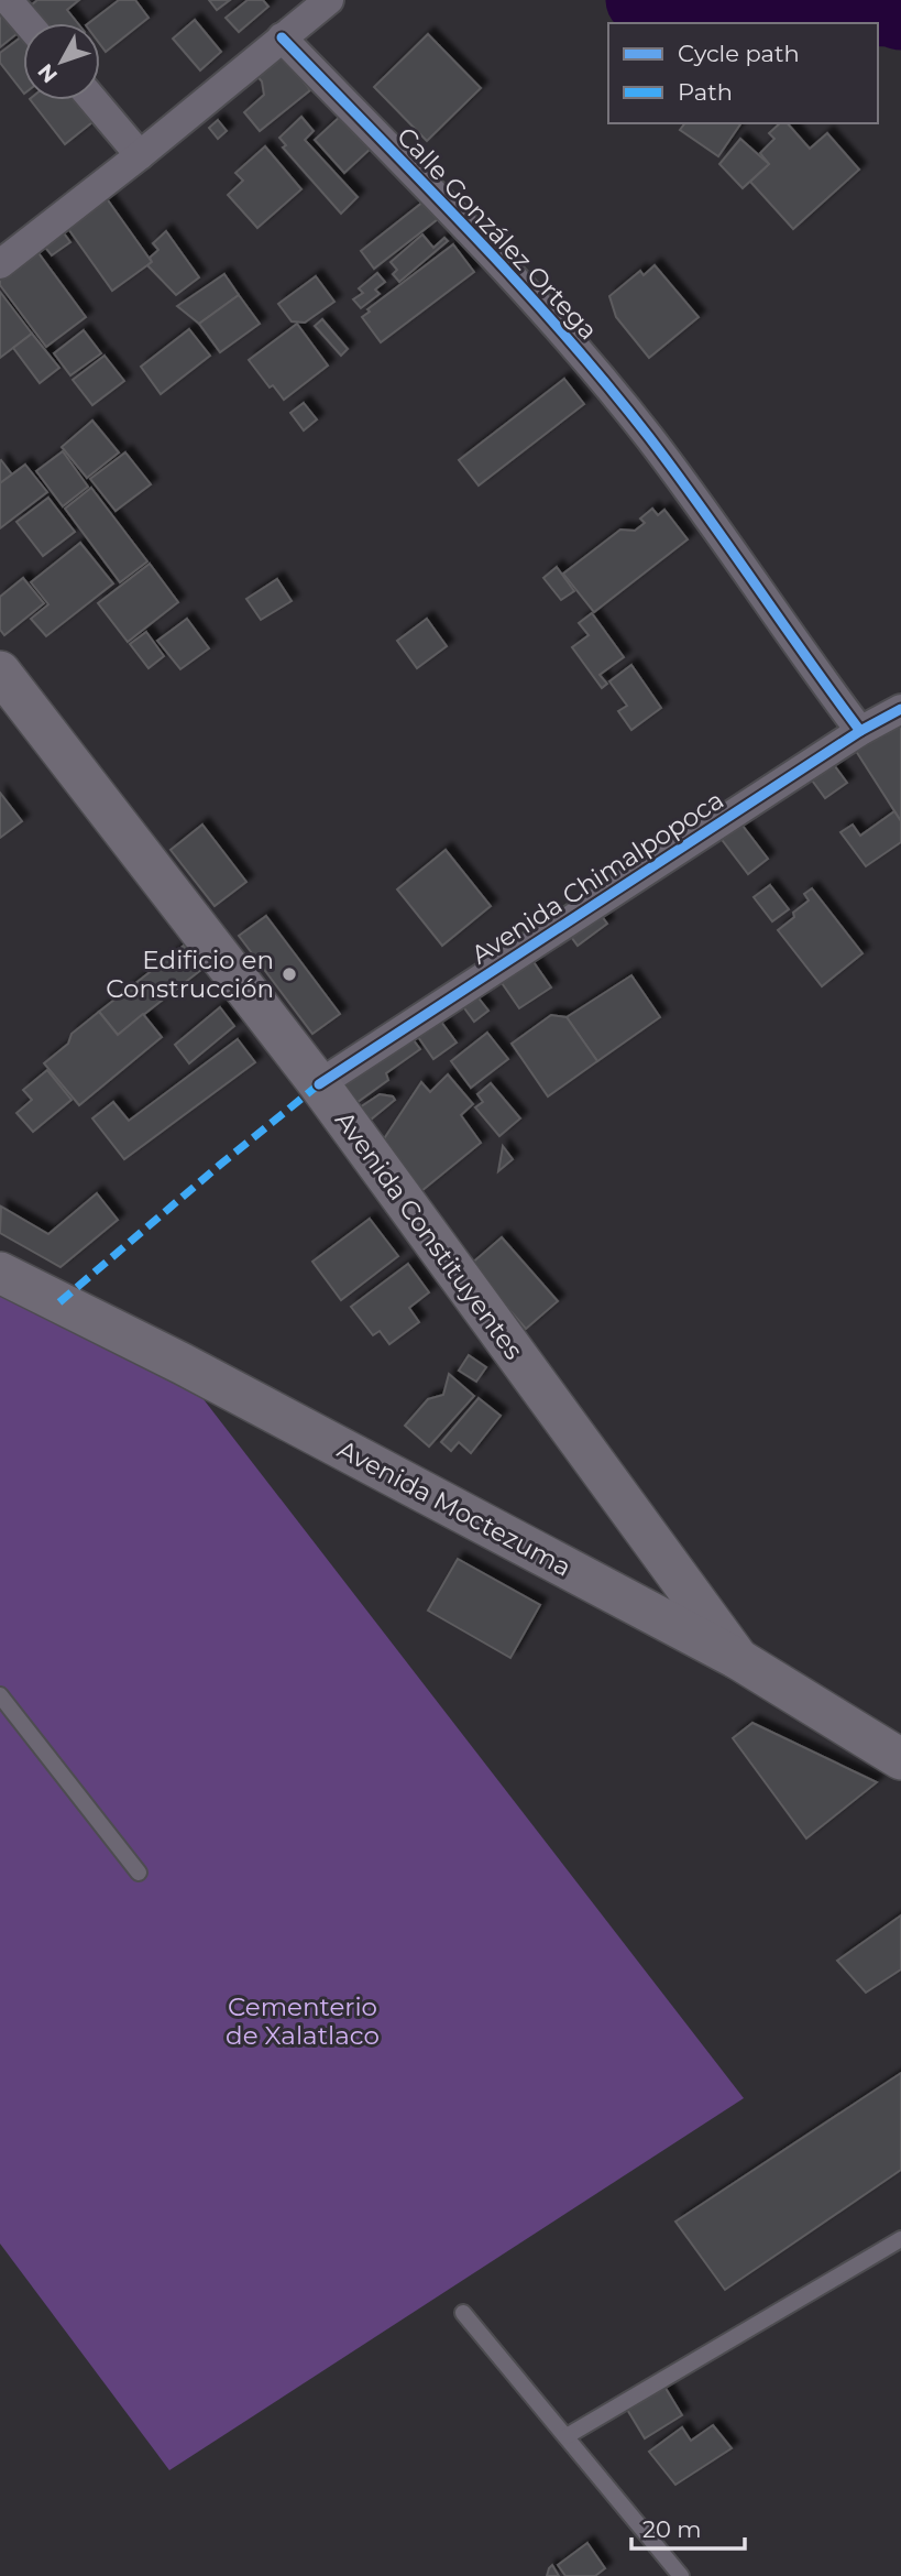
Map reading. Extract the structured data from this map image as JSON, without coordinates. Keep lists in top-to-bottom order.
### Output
{
  "streets": {
    "main road": ["Avenida Constituyentes", "Avenida Moctezuma"],
    "street": ["Calle González Ortega", "Avenida Chimalpopoca"]
  },
  "crossings": [
    ["Calle González Ortega", "Avenida Chimalpopoca"],
    ["Avenida Chimalpopoca", "Avenida Constituyentes"],
    ["Avenida Constituyentes", "Avenida Moctezuma"]
  ],
  "parks": ["Cementerio de Xalatlaco"],
  "places": ["Edificio en Construcción"],
  "legend": ["Cycle path", "Path"],
  "scale_bar": "20 m",
  "north": "bottom left"
}
